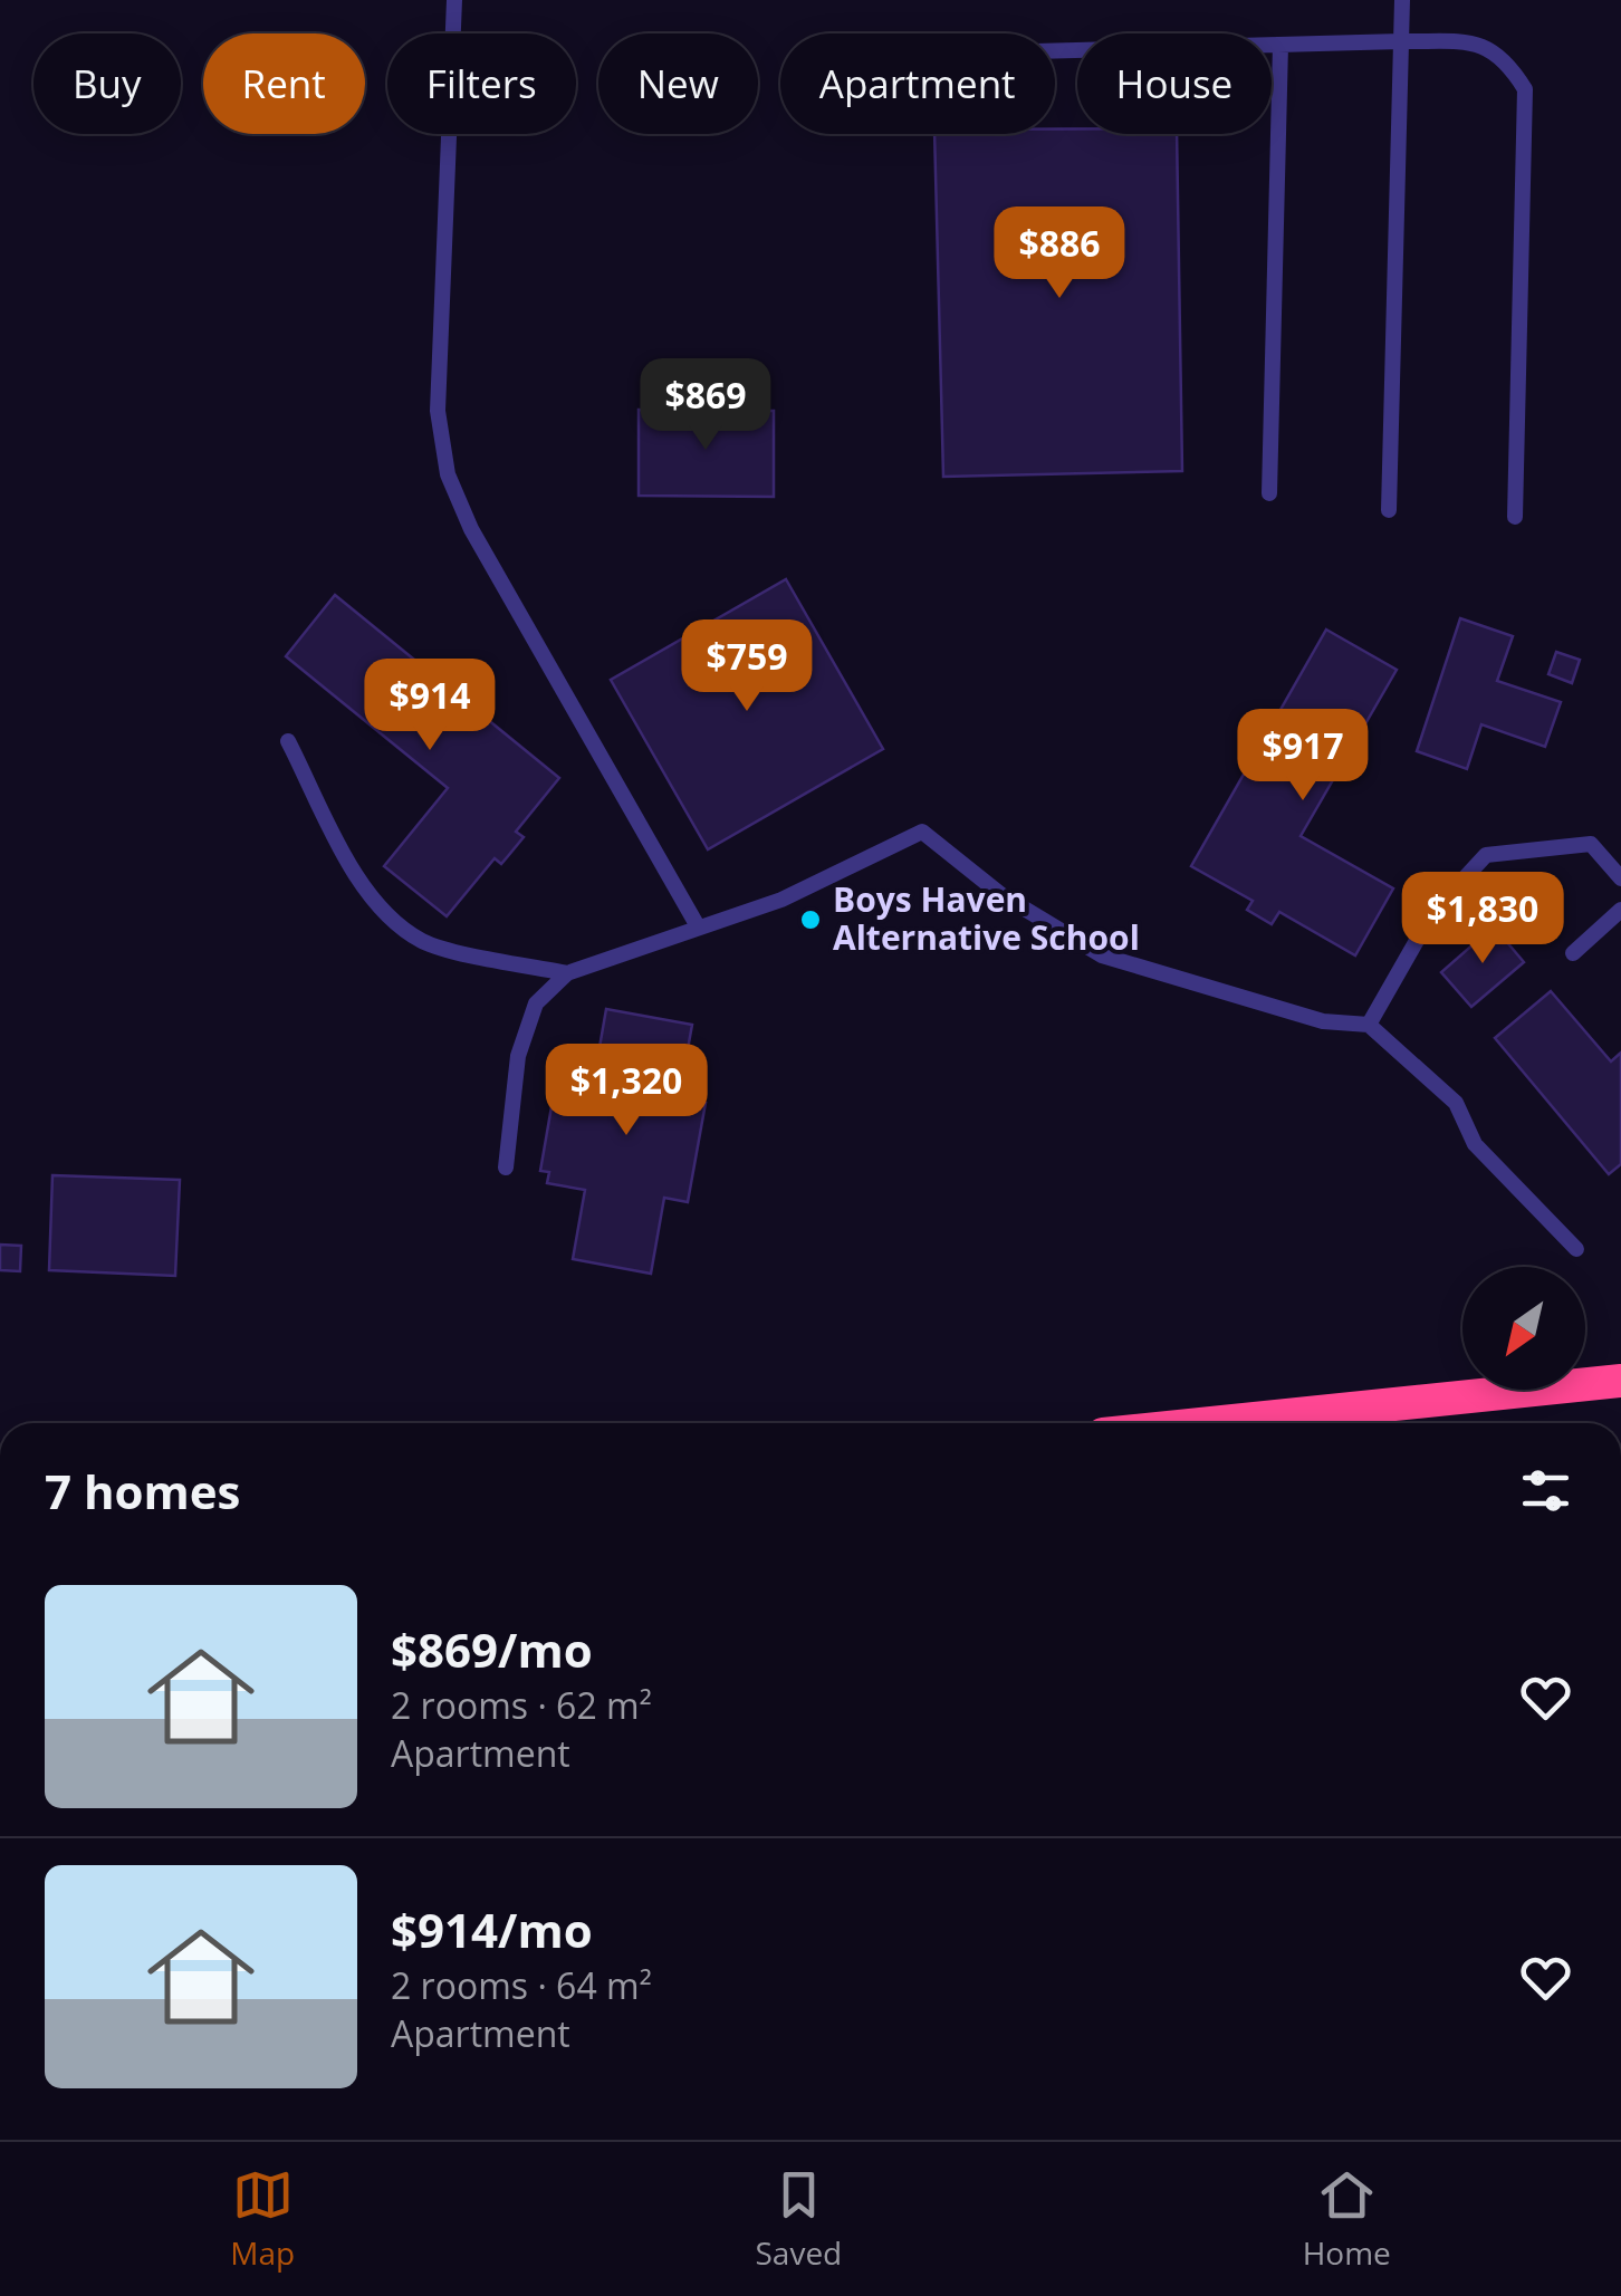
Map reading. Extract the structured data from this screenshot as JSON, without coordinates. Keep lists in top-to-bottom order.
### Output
{
  "places": ["Boys Haven Alternative School"],
  "north": "bottom left",
  "page": {
    "chip": [
      "Buy",
      "Rent",
      "Filters",
      "New",
      "Apartment",
      "House"
    ],
    "price": [
      "$886",
      "$869",
      "$759",
      "$914",
      "$917",
      "$1,830",
      "$1,320"
    ],
    "heading": "7 homes",
    "list": [
      {
        "name": "$869/mo",
        "note": "2 rooms · 62 m² · Apartment"
      },
      {
        "name": "$914/mo",
        "note": "2 rooms · 64 m² · Apartment"
      }
    ],
    "tabs": ["Map", "Saved", "Home"]
  }
}
